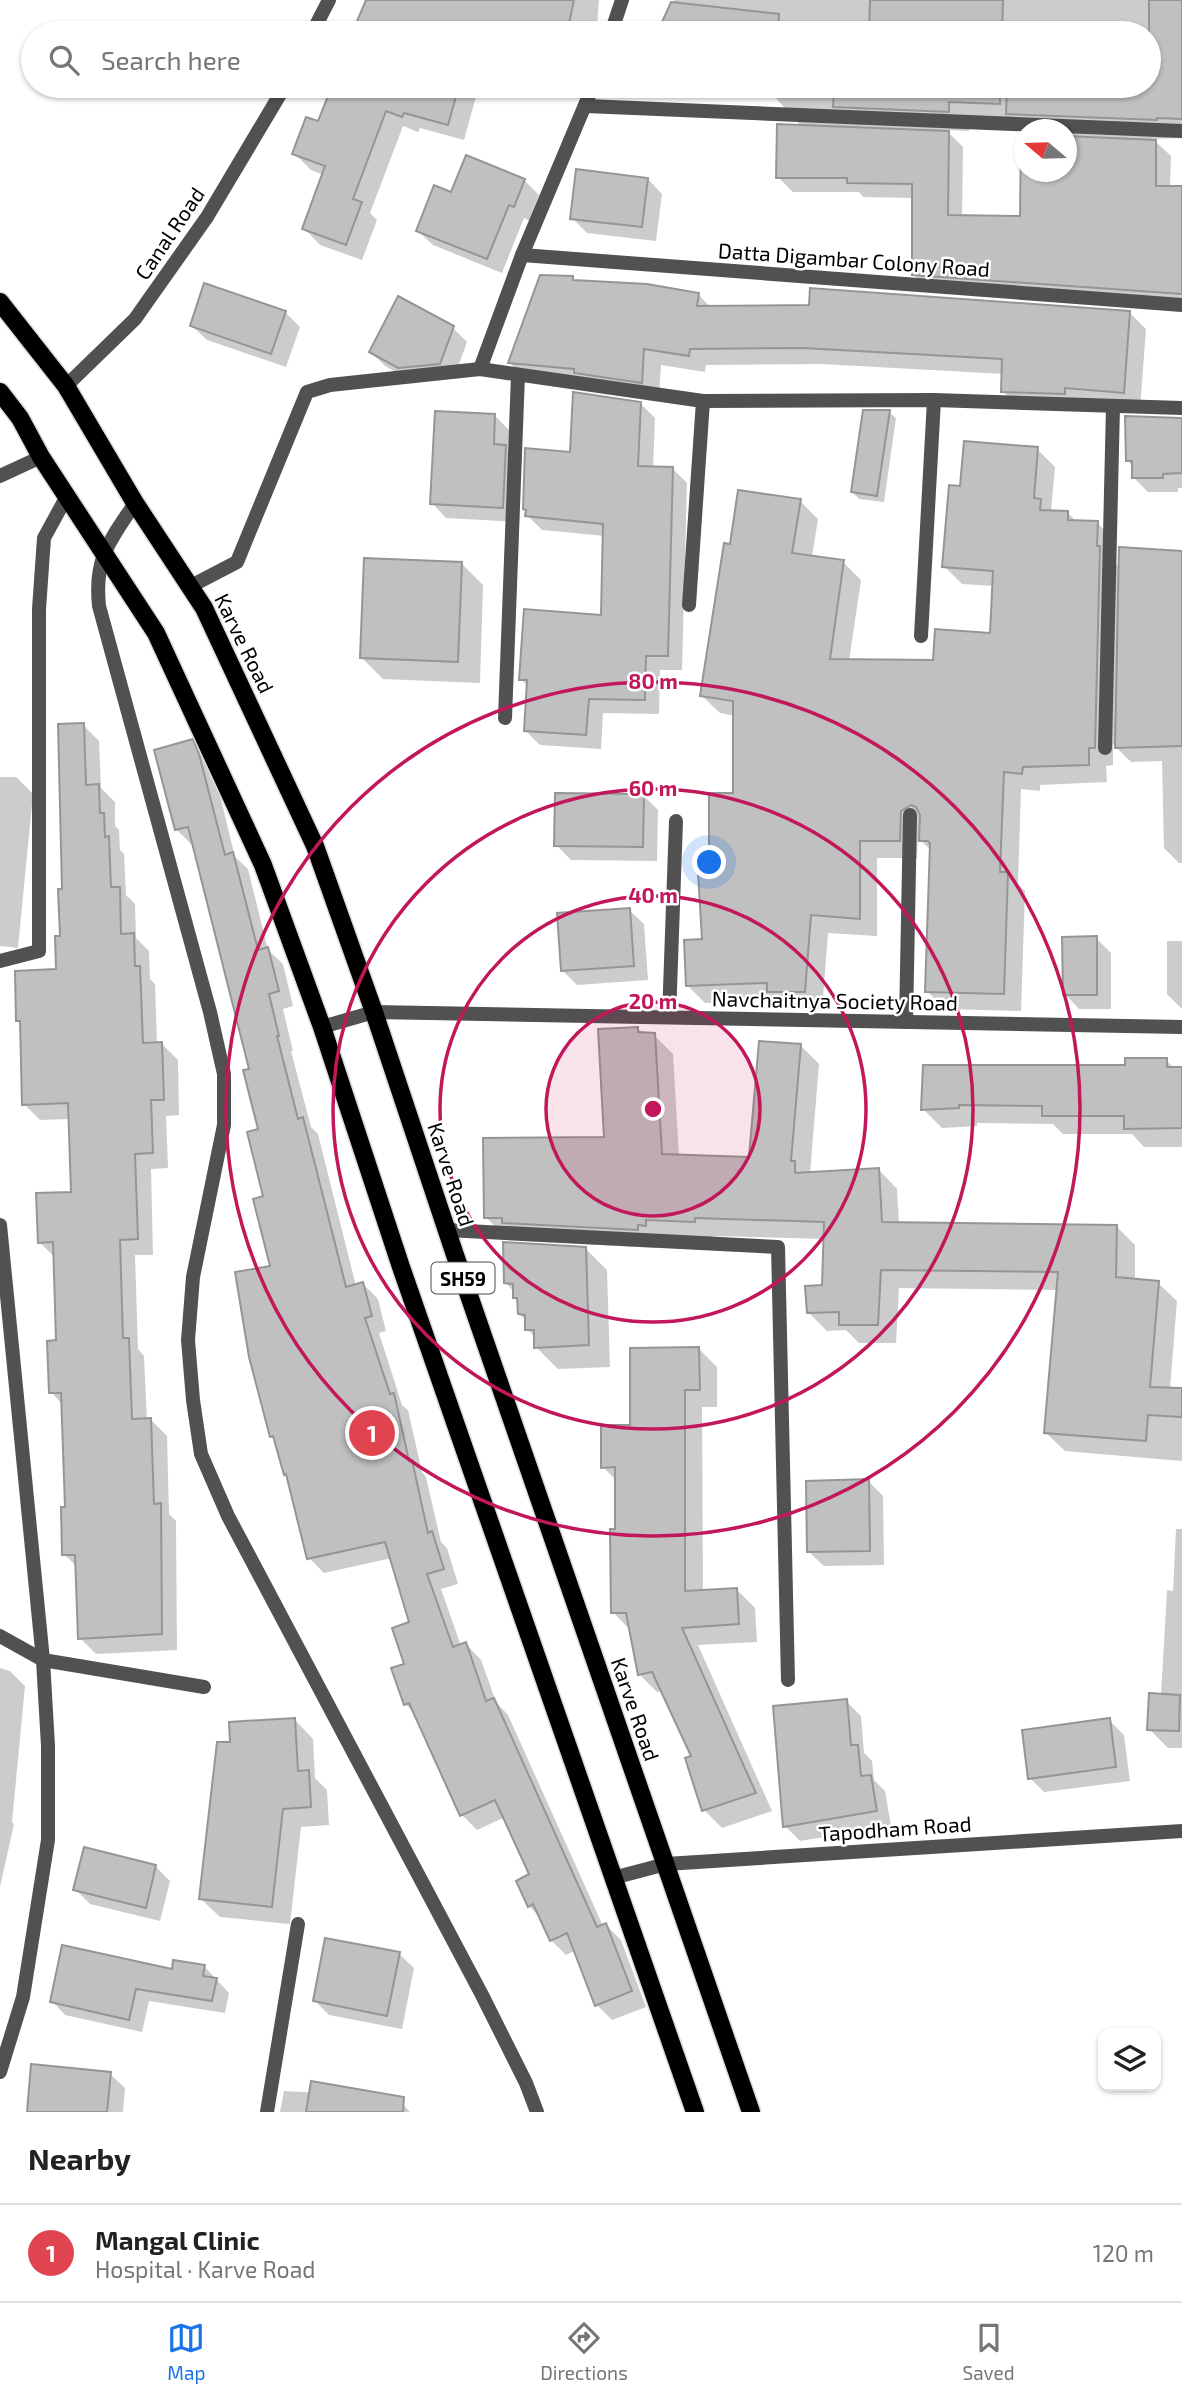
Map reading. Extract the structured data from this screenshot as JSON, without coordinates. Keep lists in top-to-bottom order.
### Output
{
  "streets": {
    "main road": ["Karve Road", "SH59"],
    "street": [
      "Canal Road",
      "Datta Digambar Colony Road",
      "Navchaitnya Society Road",
      "Tapodham Road"
    ]
  },
  "crossings": [
    ["Canal Road", "Karve Road"],
    ["Karve Road", "Navchaitnya Society Road"],
    ["Karve Road", "Tapodham Road"],
    ["Navchaitnya Society Road", "SH59"],
    ["SH59", "Tapodham Road"]
  ],
  "north": "left",
  "page": {
    "search": "Search here",
    "pins": "1",
    "heading": "Nearby",
    "list": [
      {
        "mark": "1",
        "name": "Mangal Clinic",
        "note": "Hospital · Karve Road",
        "value": "120 m"
      }
    ],
    "nav": ["Map", "Directions", "Saved"]
  },
  "rings": [
    "80 m",
    "60 m",
    "40 m",
    "20 m"
  ]
}
